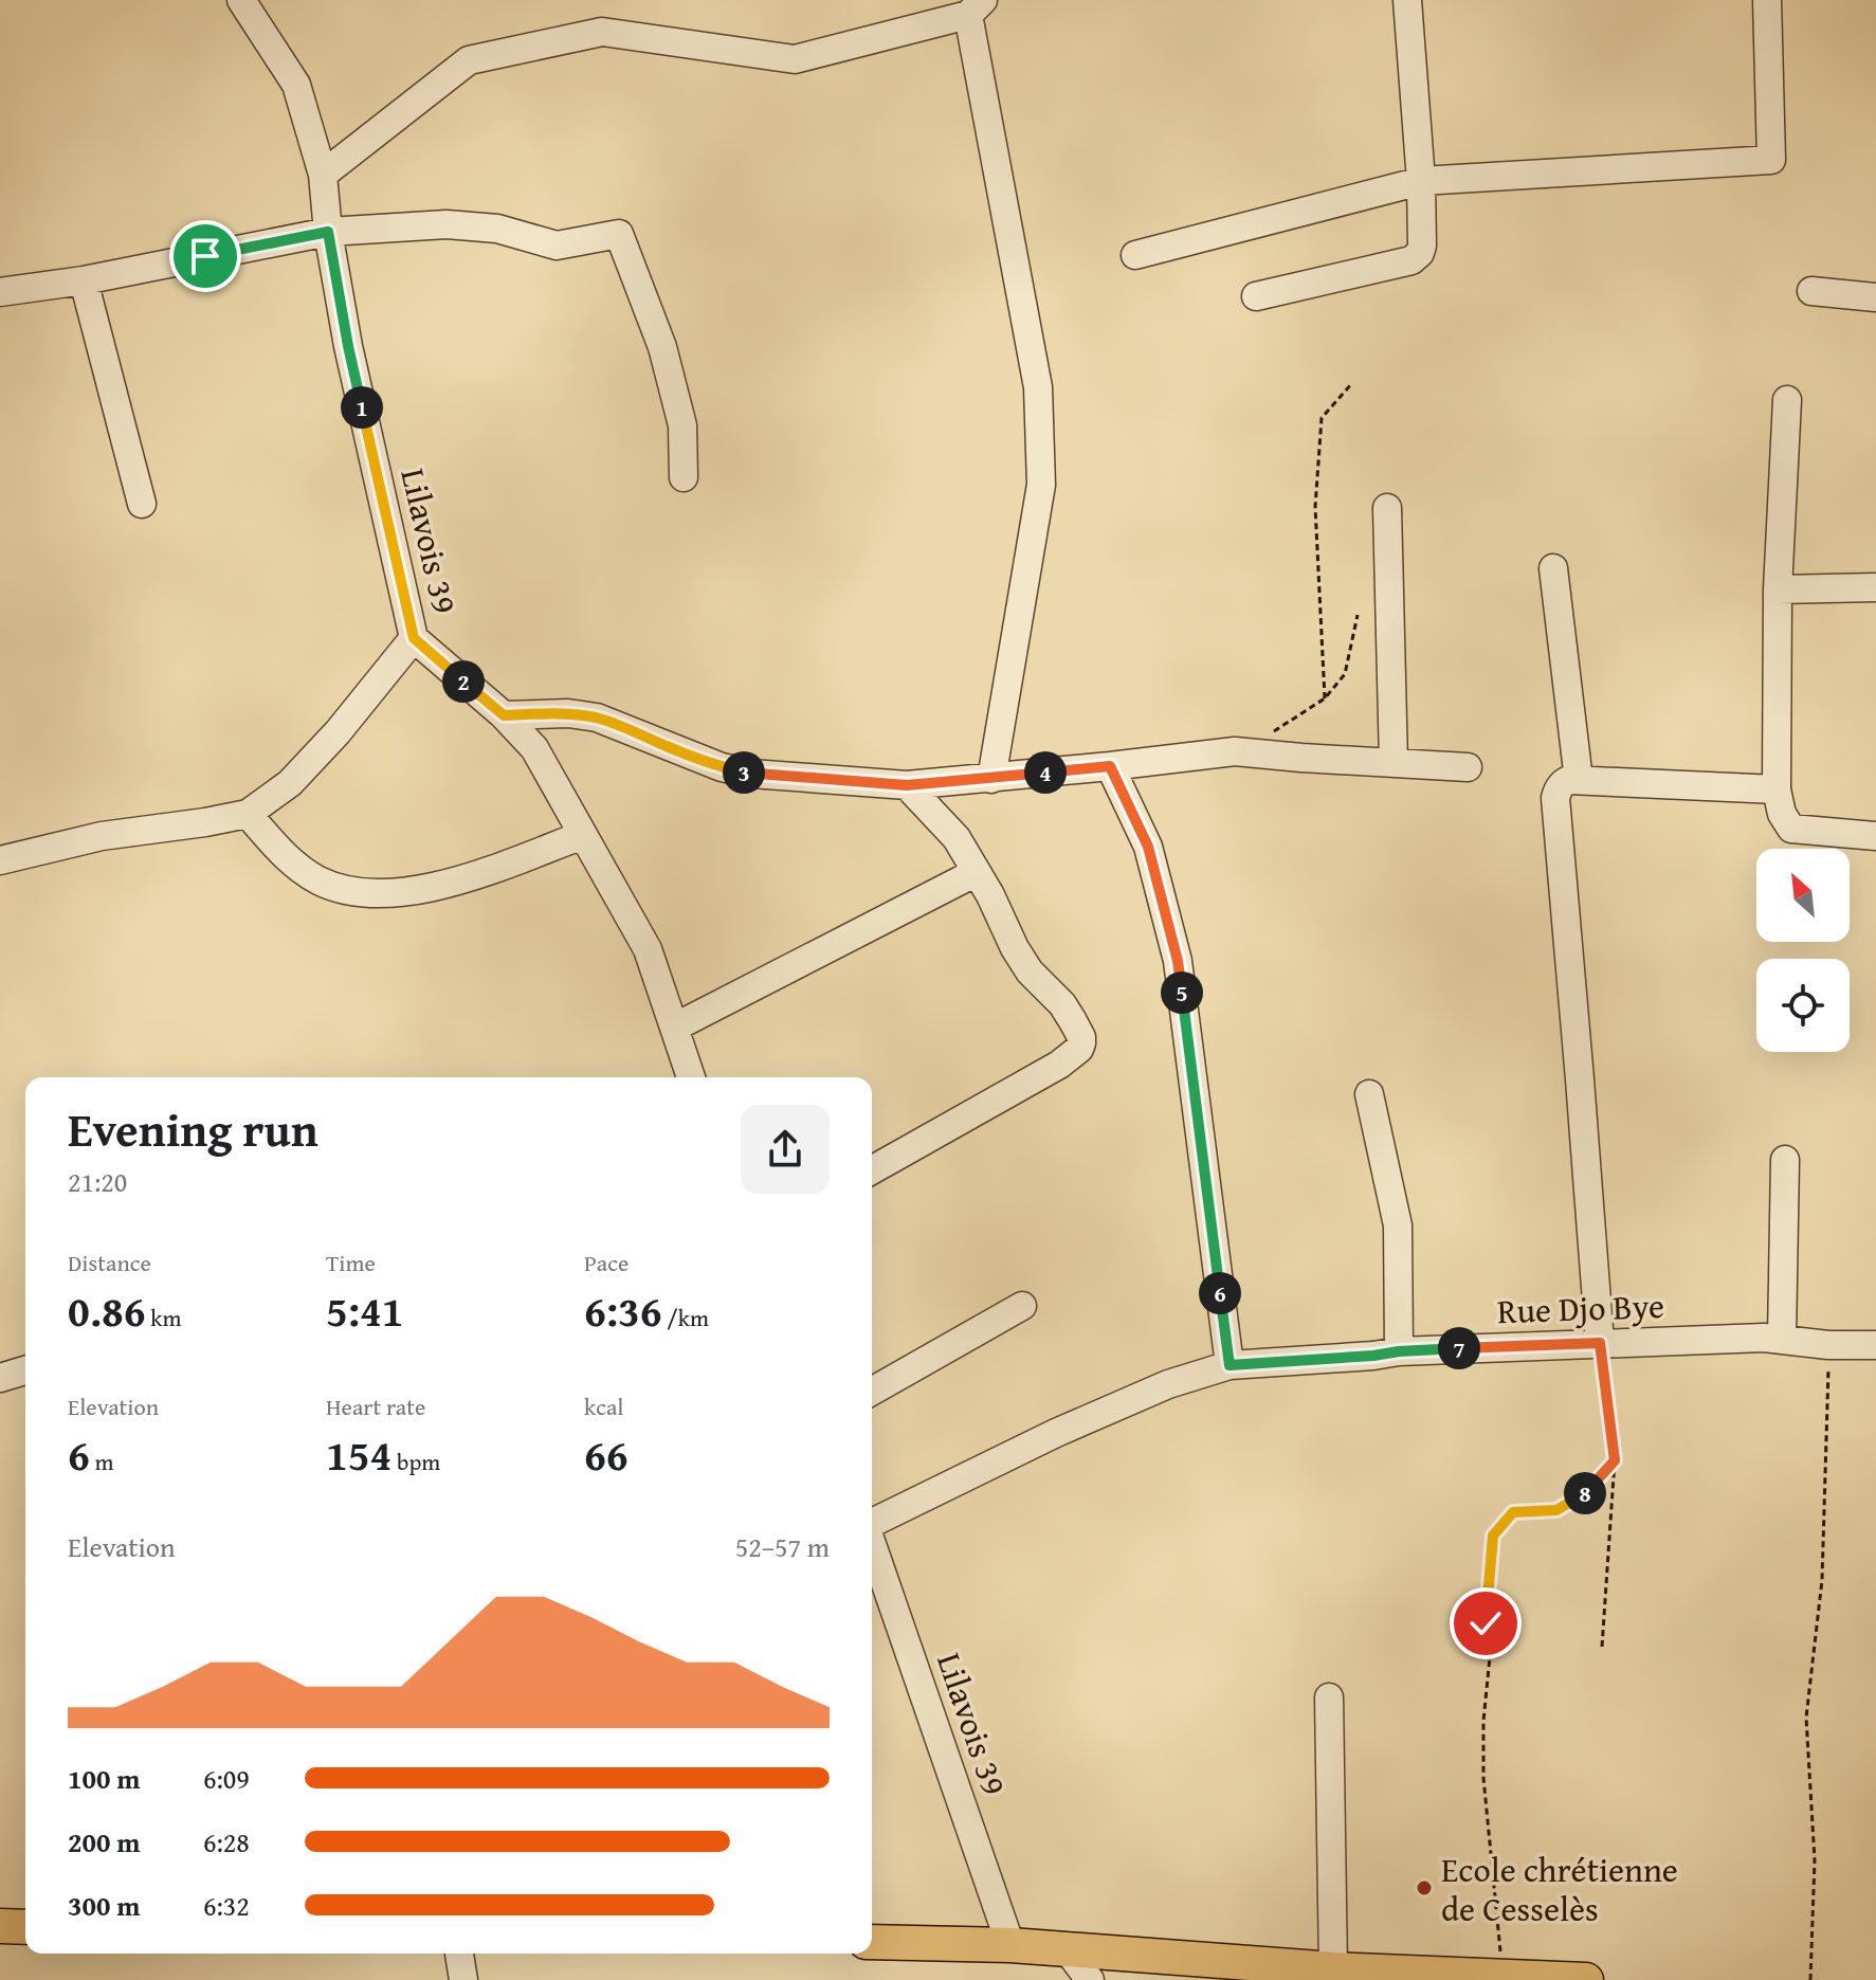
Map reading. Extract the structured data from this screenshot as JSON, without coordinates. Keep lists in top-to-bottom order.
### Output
{
  "streets": {
    "street": ["Lilavois 39", "Rue Djo Bye"]
  },
  "places": ["Ecole chrétienne de Cesselès"],
  "north": "top left",
  "page": {
    "pins": [
      "1",
      "2",
      "3",
      "4",
      "5",
      "6",
      "7",
      "8"
    ],
    "heading": ["Evening run", "21:20"],
    "stats": [
      ["Distance", "0.86 km"],
      ["Time", "5:41"],
      ["Pace", "6:36 /km"],
      ["Elevation", "6 m"],
      ["Heart rate", "154 bpm"],
      ["kcal", "66"]
    ],
    "chart": ["Elevation", "52–57 m"],
    "list": [
      {
        "name": "100 m",
        "note": "6:09"
      },
      {
        "name": "200 m",
        "note": "6:28"
      },
      {
        "name": "300 m",
        "note": "6:32"
      }
    ]
  }
}
